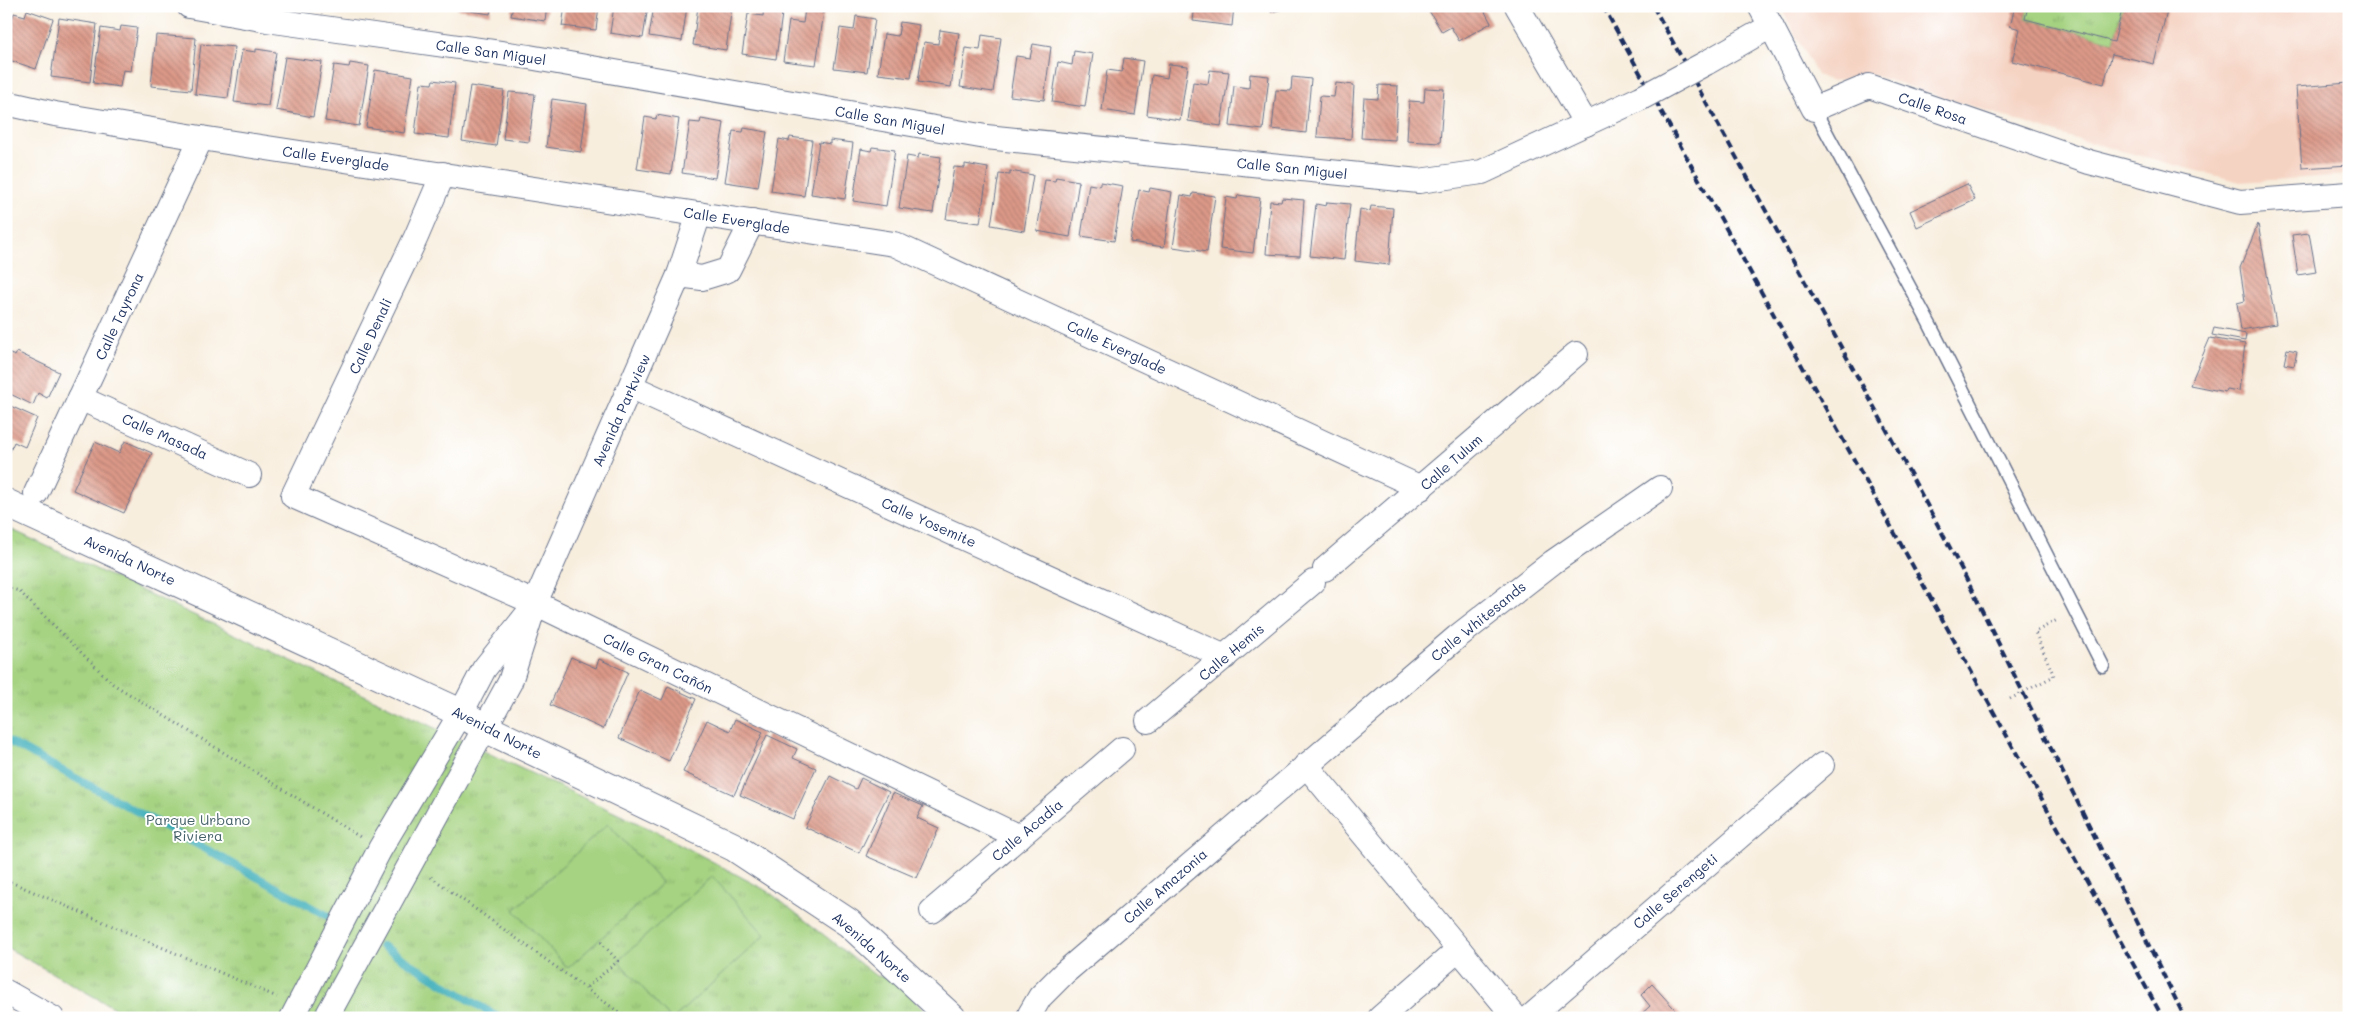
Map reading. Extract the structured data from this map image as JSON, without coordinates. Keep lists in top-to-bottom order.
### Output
{
  "streets": {
    "street": [
      "Calle San Miguel",
      "Calle Rosa",
      "Calle Everglade",
      "Calle Tayrona",
      "Calle Denali",
      "Avenida Parkview",
      "Calle Masada",
      "Calle Tulum",
      "Calle Yosemite",
      "Avenida Norte",
      "Calle Whitesands",
      "Calle Hemis",
      "Calle Gran Cañón",
      "Calle Acadia",
      "Calle Amazonia",
      "Calle Serengeti"
    ]
  },
  "crossings": [
    ["Calle Everglade", "Calle Tayrona"],
    ["Calle Everglade", "Calle Denali"],
    ["Calle Everglade", "Avenida Parkview"],
    ["Calle Everglade", "Calle Tulum"],
    ["Calle Tayrona", "Calle Masada"],
    ["Calle Denali", "Calle Gran Cañón"],
    ["Avenida Parkview", "Calle Yosemite"],
    ["Avenida Parkview", "Avenida Norte"],
    ["Avenida Parkview", "Calle Gran Cañón"],
    ["Calle Tulum", "Calle Hemis"],
    ["Calle Yosemite", "Calle Hemis"],
    ["Calle Whitesands", "Calle Amazonia"],
    ["Calle Gran Cañón", "Calle Acadia"]
  ],
  "parks": ["Parque Urbano Riviera"]
}
